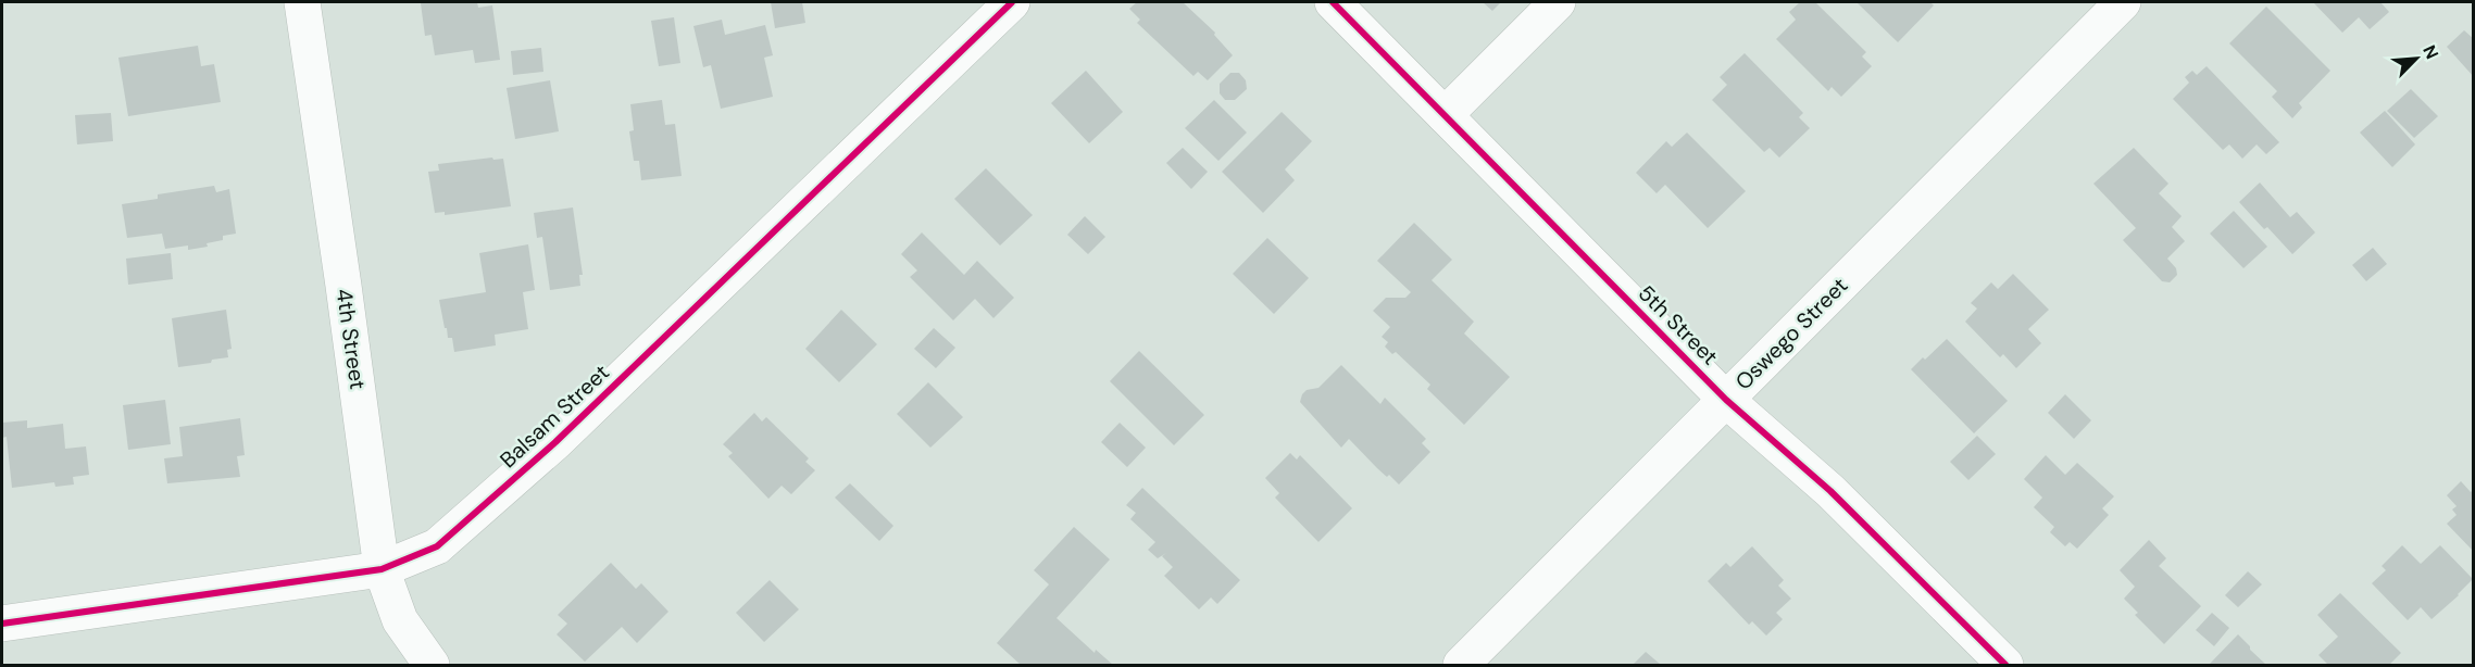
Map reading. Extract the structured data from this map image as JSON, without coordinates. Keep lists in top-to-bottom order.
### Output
{
  "streets": {
    "street": [
      "5th Street",
      "Oswego Street",
      "4th Street",
      "Balsam Street"
    ]
  },
  "crossings": [
    ["5th Street", "Oswego Street"],
    ["4th Street", "Balsam Street"]
  ],
  "north": "top right"
}
